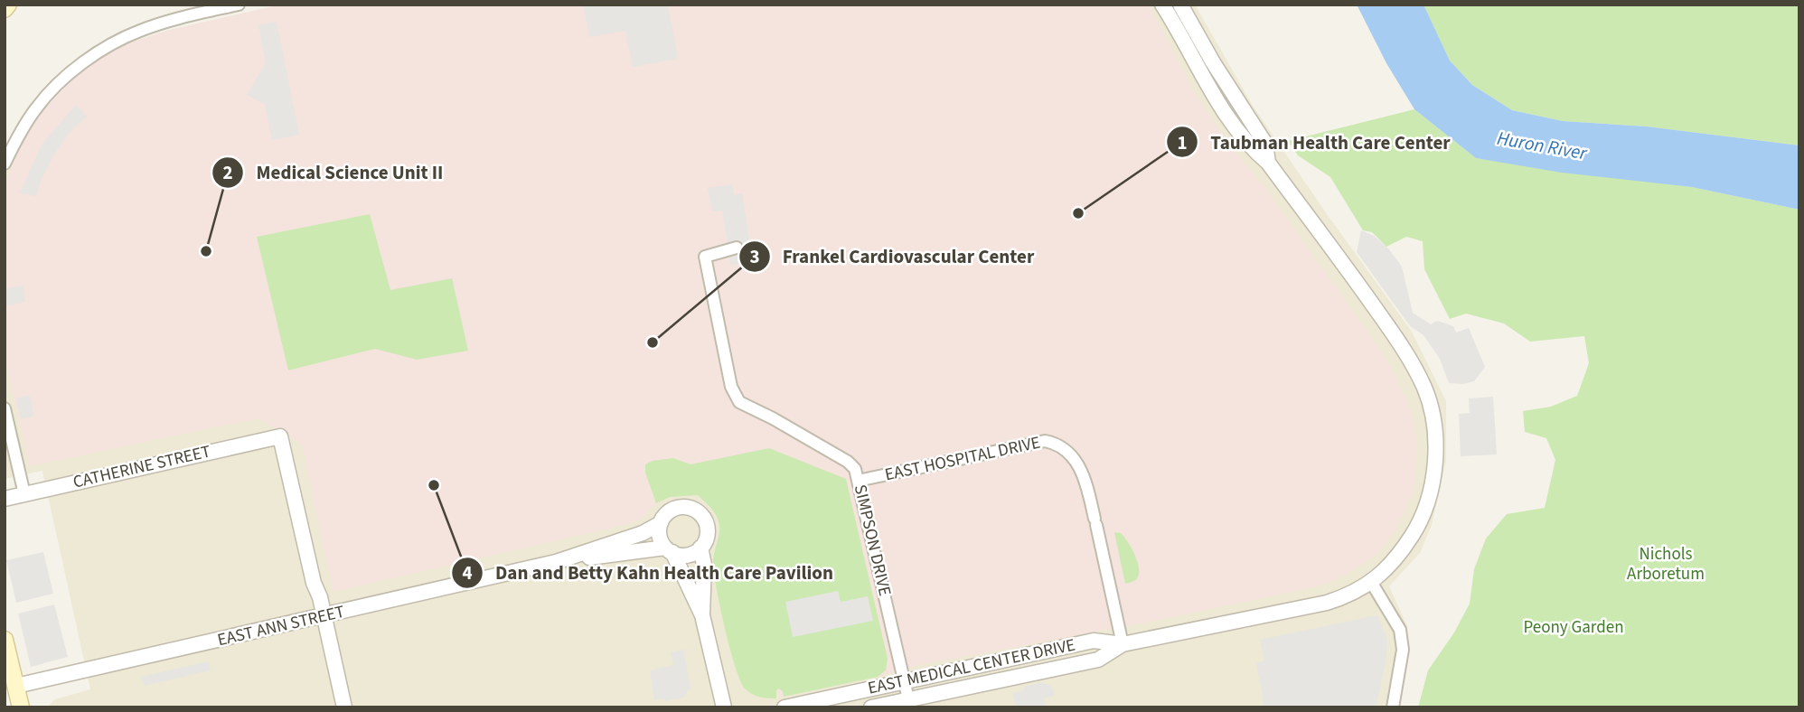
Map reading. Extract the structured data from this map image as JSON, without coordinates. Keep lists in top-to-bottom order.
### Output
{
  "streets": {
    "street": [
      "EAST HOSPITAL DRIVE",
      "CATHERINE STREET",
      "SIMPSON DRIVE",
      "EAST ANN STREET",
      "EAST MEDICAL CENTER DRIVE"
    ]
  },
  "crossings": [
    ["EAST HOSPITAL DRIVE", "SIMPSON DRIVE"],
    ["EAST HOSPITAL DRIVE", "EAST MEDICAL CENTER DRIVE"],
    ["CATHERINE STREET", "EAST ANN STREET"],
    ["SIMPSON DRIVE", "EAST MEDICAL CENTER DRIVE"]
  ],
  "water": ["Huron River"],
  "parks": ["Nichols Arboretum", "Peony Garden"],
  "places": [
    "Taubman Health Care Center",
    "Medical Science Unit II",
    "Frankel Cardiovascular Center",
    "Dan and Betty Kahn Health Care Pavilion"
  ]
}
